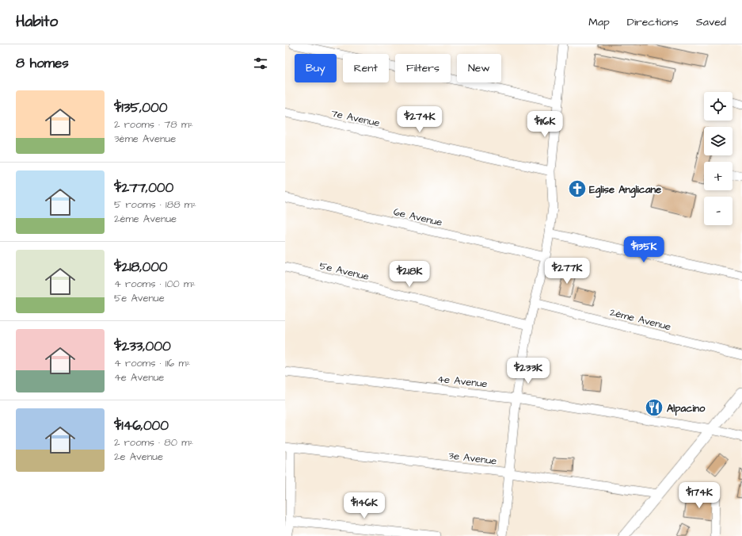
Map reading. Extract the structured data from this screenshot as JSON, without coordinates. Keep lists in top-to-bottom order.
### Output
{
  "streets": {
    "street": [
      "7e Avenue",
      "6e Avenue",
      "5e Avenue",
      "2ème Avenue",
      "4e Avenue",
      "3e Avenue"
    ]
  },
  "places": {
    "church": ["Eglise Anglicane"],
    "restaurant": ["Alpacino"]
  },
  "page": {
    "header": "Habito",
    "nav": ["Map", "Directions", "Saved"],
    "heading": "8 homes",
    "chip": [
      "Buy",
      "Rent",
      "Filters",
      "New"
    ],
    "list": [
      {
        "name": "$135,000",
        "note": "2 rooms · 78 m² · 3ème Avenue"
      },
      {
        "name": "$277,000",
        "note": "5 rooms · 188 m² · 2ème Avenue"
      },
      {
        "name": "$218,000",
        "note": "4 rooms · 100 m² · 5e Avenue"
      },
      {
        "name": "$233,000",
        "note": "4 rooms · 116 m² · 4e Avenue"
      },
      {
        "name": "$146,000",
        "note": "2 rooms · 80 m² · 2e Avenue"
      }
    ],
    "map_buttons": ["+", "−"],
    "price": [
      "$274K",
      "$116K",
      "$135K",
      "$277K",
      "$218K",
      "$233K",
      "$174K",
      "$146K"
    ]
  }
}
